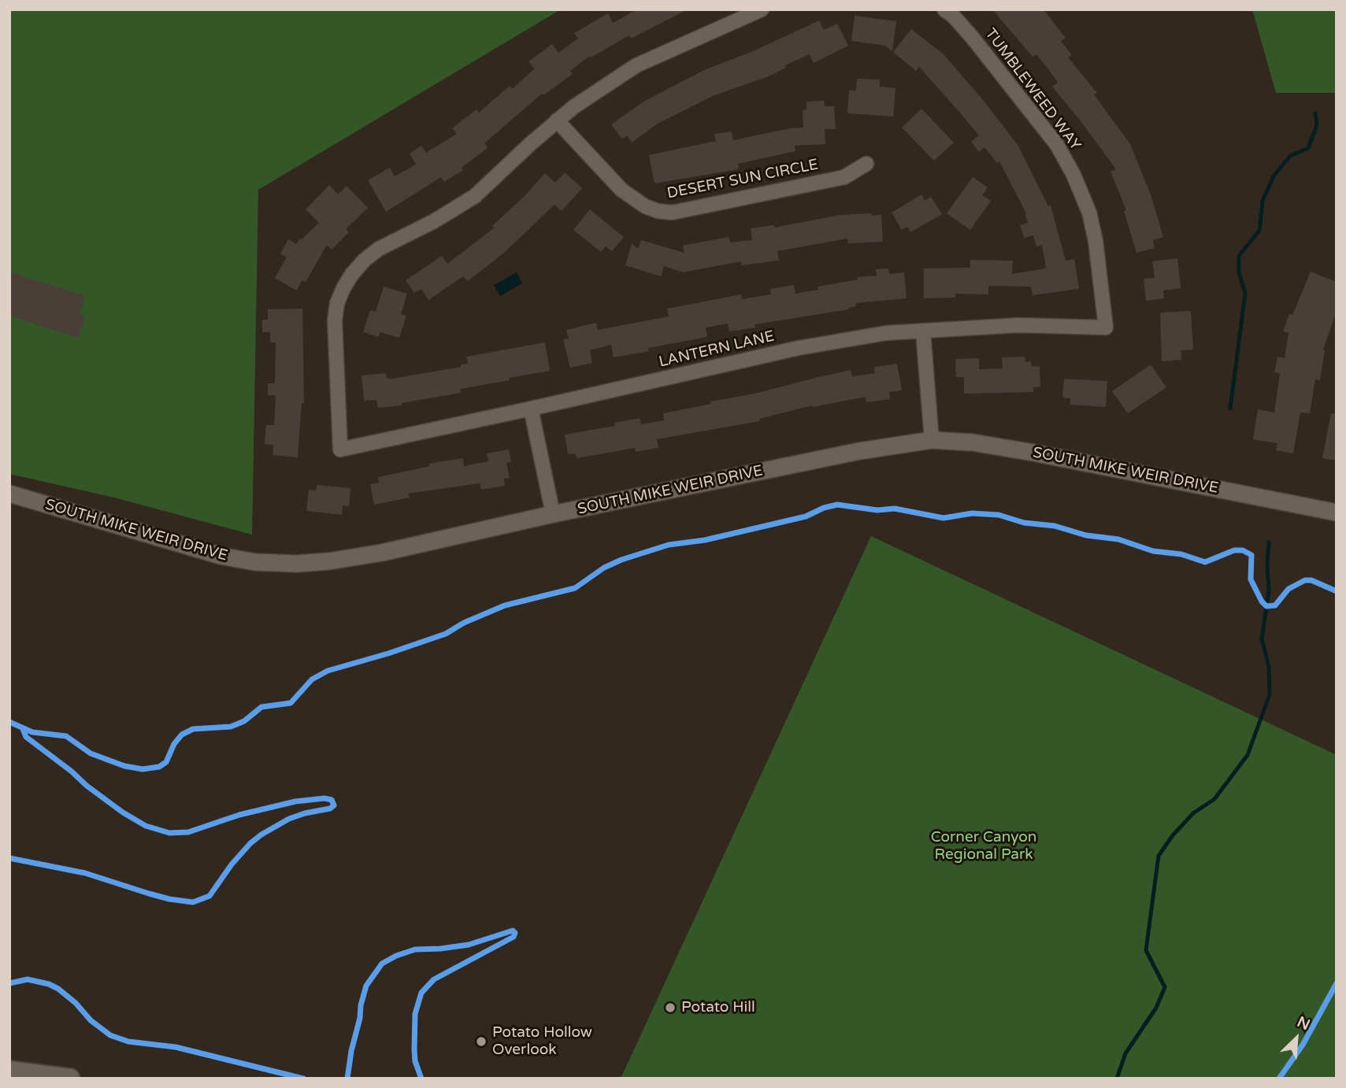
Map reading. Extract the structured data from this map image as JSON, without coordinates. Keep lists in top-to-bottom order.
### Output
{
  "streets": {
    "street": [
      "TUMBLEWEED WAY",
      "DESERT SUN CIRCLE",
      "LANTERN LANE",
      "SOUTH MIKE WEIR DRIVE"
    ]
  },
  "crossings": [
    ["TUMBLEWEED WAY", "LANTERN LANE"],
    ["DESERT SUN CIRCLE", "LANTERN LANE"]
  ],
  "parks": ["Corner Canyon Regional Park"],
  "places": ["Potato Hill", "Potato Hollow Overlook"],
  "north": "top right"
}
